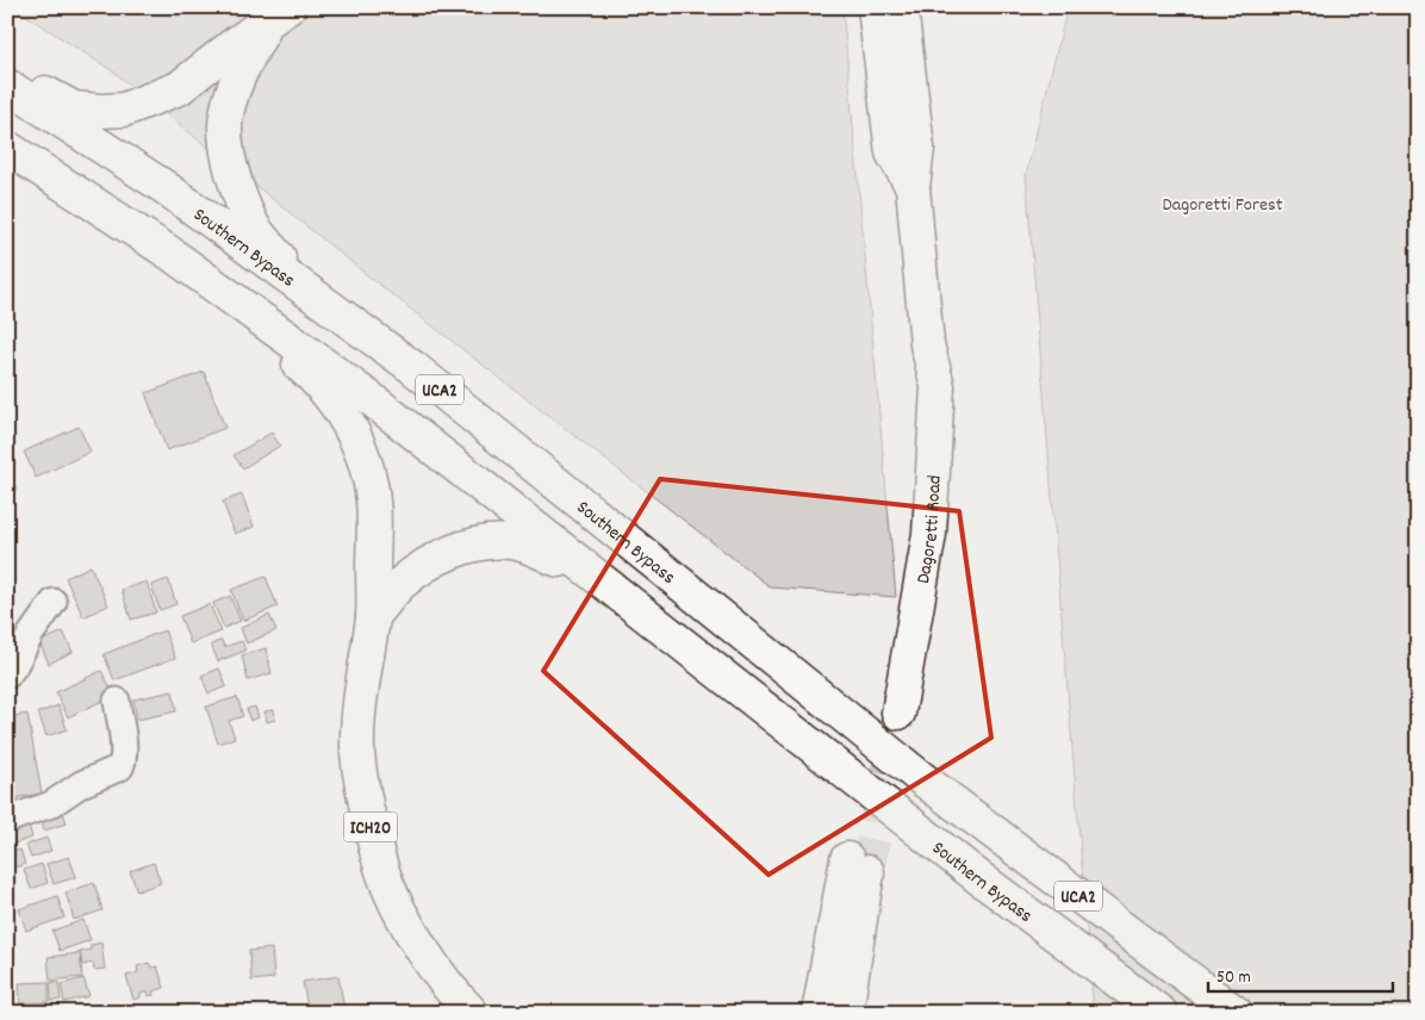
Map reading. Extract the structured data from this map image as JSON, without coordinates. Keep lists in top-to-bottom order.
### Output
{
  "streets": {
    "main road": [
      "Southern Bypass",
      "UCA2",
      "Dagoretti Road",
      "ICH20"
    ]
  },
  "parks": ["Dagoretti Forest"],
  "scale_bar": "50 m"
}
